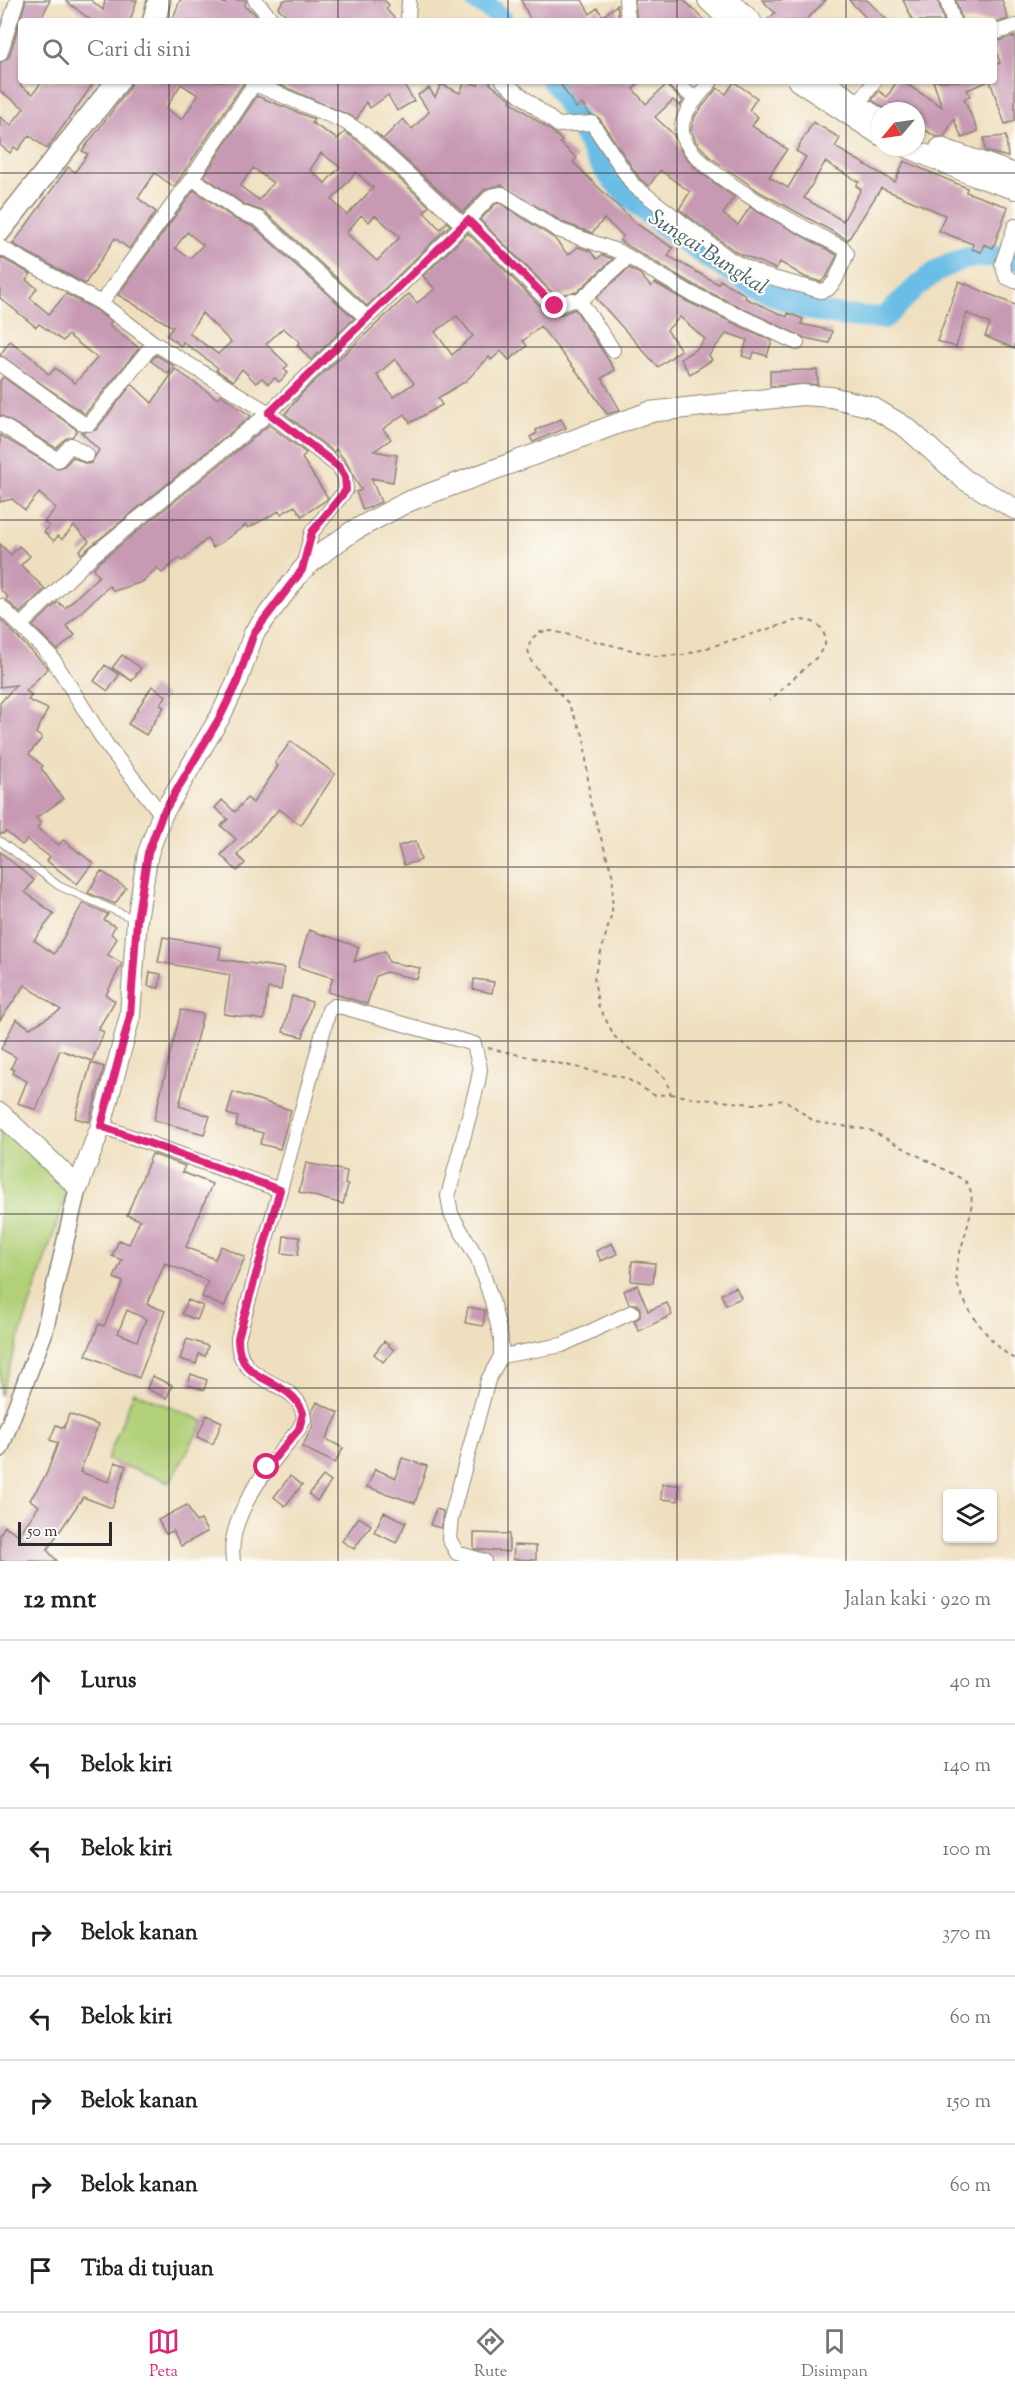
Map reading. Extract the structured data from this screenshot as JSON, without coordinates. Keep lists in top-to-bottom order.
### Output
{
  "water": ["Sungai Bungkal"],
  "scale_bar": "50 m",
  "north": "bottom left",
  "page": {
    "search": "Cari di sini",
    "scale": "50 m",
    "heading": ["12 mnt", "Jalan kaki · 920 m"],
    "list": [
      ["Lurus", "40 m"],
      ["Belok kiri", "140 m"],
      ["Belok kiri", "100 m"],
      ["Belok kanan", "370 m"],
      ["Belok kiri", "60 m"],
      ["Belok kanan", "150 m"],
      ["Belok kanan", "60 m"],
      "Tiba di tujuan"
    ],
    "nav": ["Peta", "Rute", "Disimpan"]
  }
}
